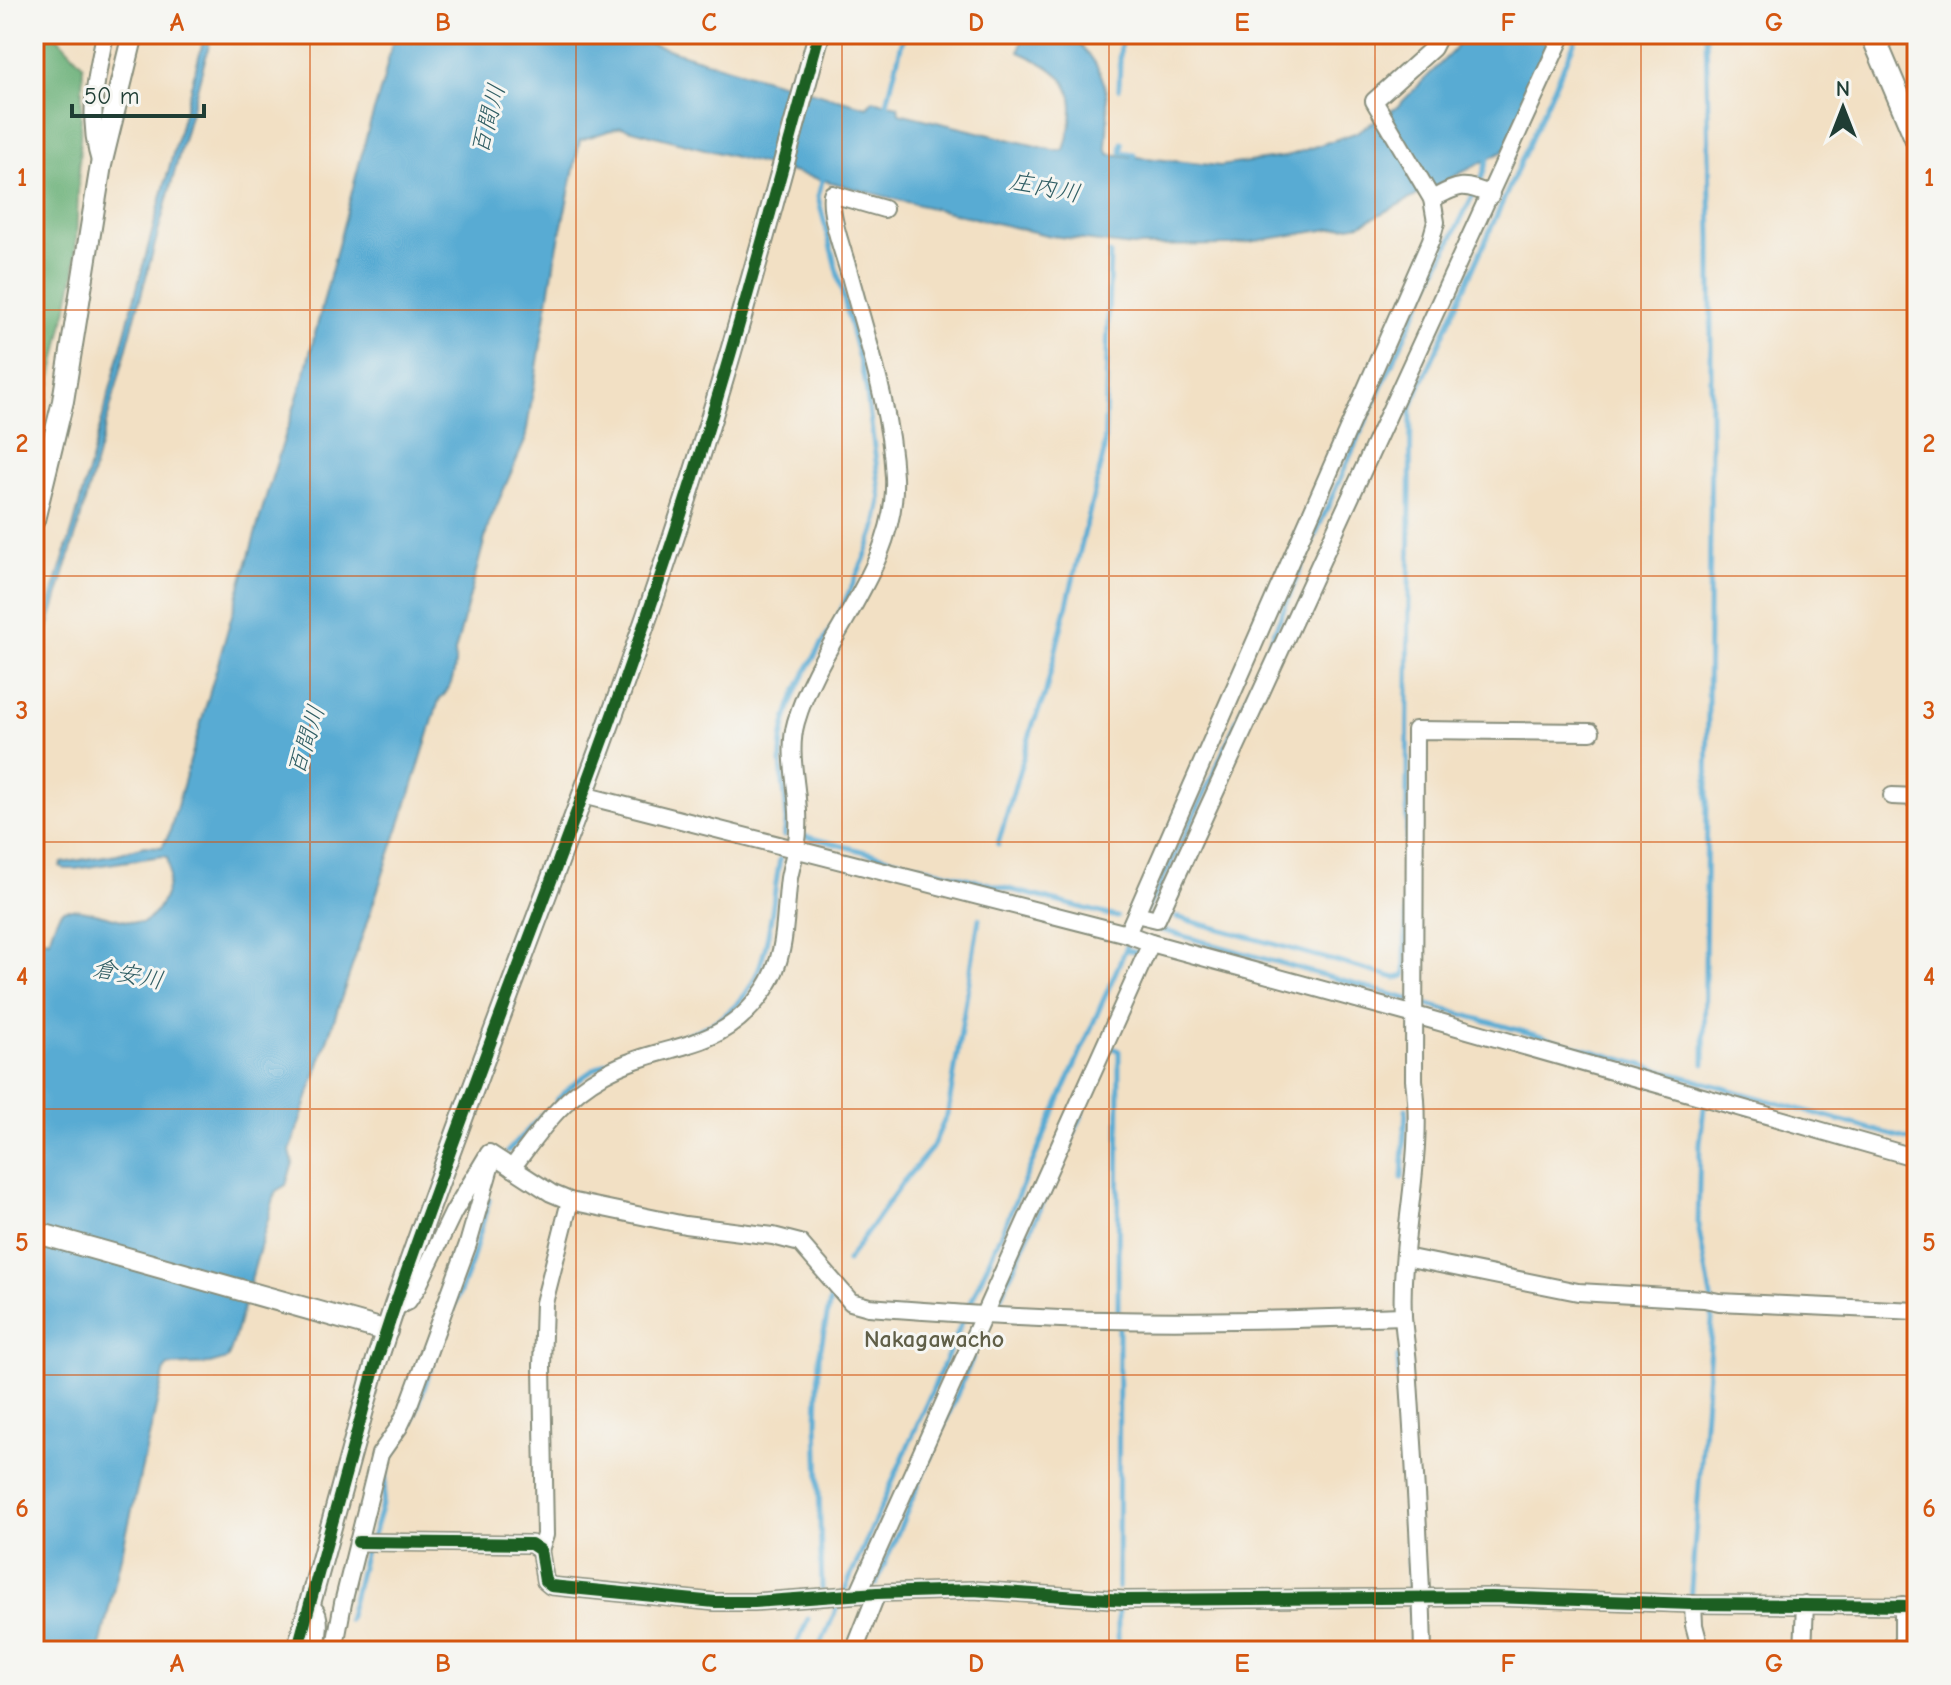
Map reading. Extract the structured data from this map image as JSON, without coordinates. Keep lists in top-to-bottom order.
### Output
{
  "districts": ["Nakagawacho"],
  "water": ["百間川", "庄内川", "倉安川"],
  "scale_bar": "50 m",
  "north": "top",
  "grid": {
    "columns": [
      "A",
      "B",
      "C",
      "D",
      "E",
      "F",
      "G"
    ],
    "rows": [
      "1",
      "2",
      "3",
      "4",
      "5",
      "6"
    ]
  }
}
